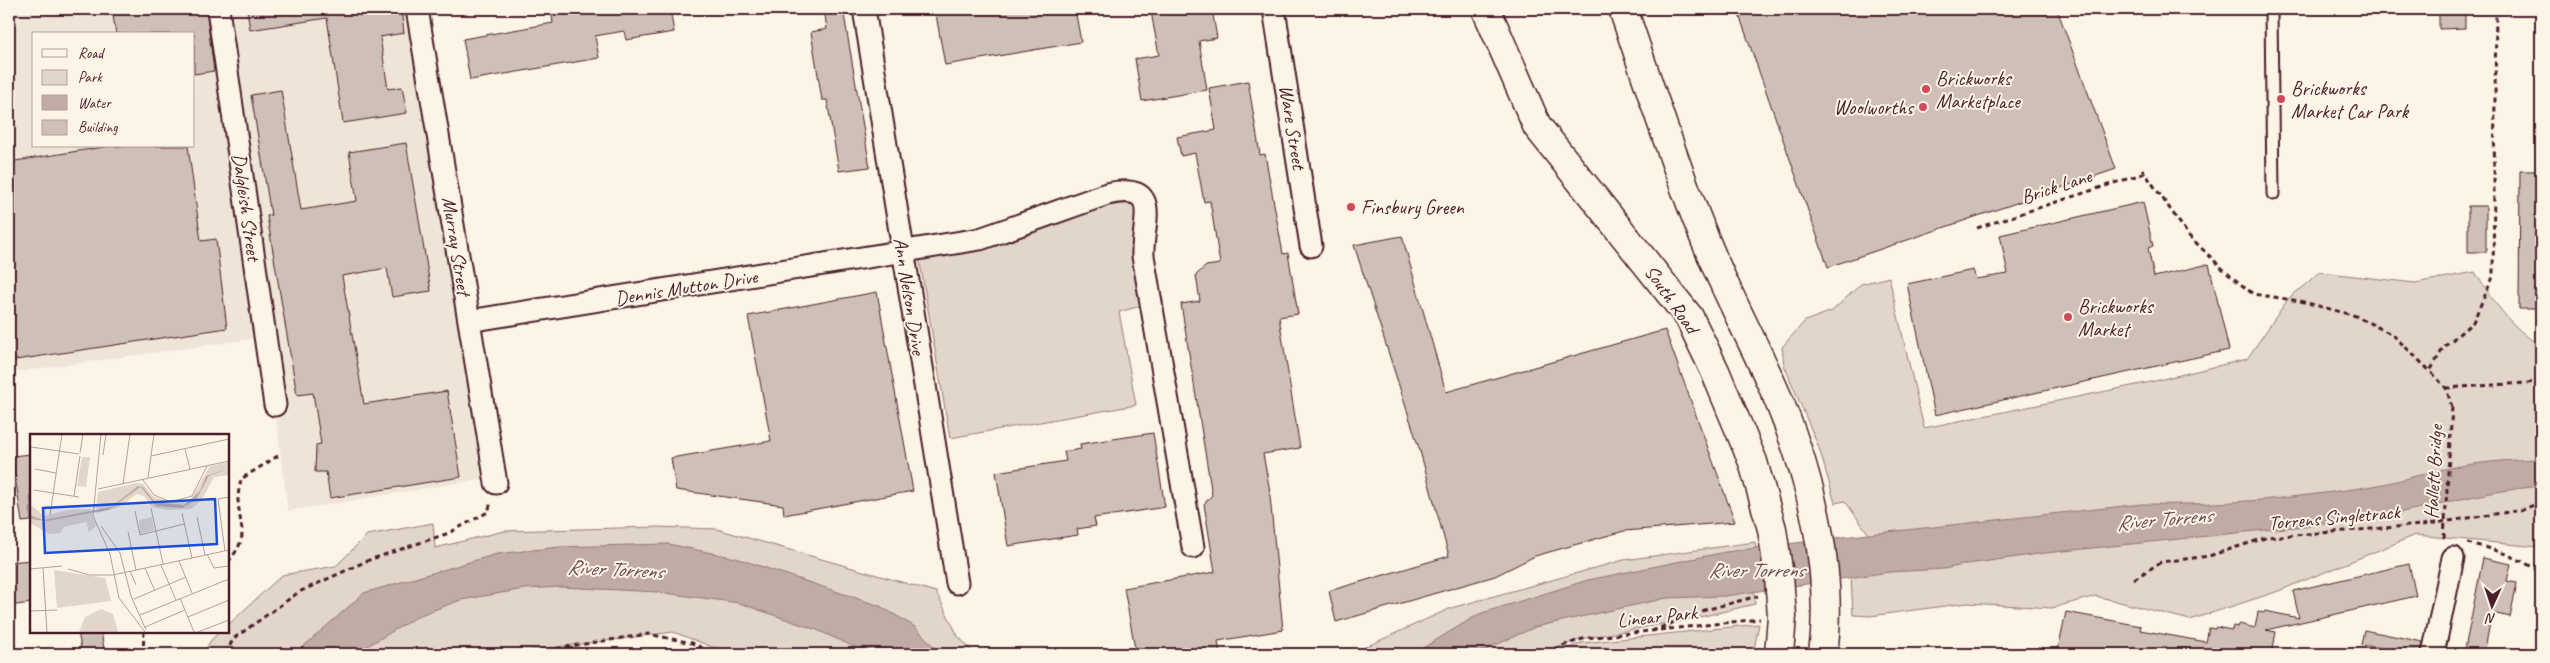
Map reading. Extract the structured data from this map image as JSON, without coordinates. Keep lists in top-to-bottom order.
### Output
{
  "streets": {
    "highway": ["South Road"],
    "street": [
      "Ware Street",
      "Dalgleish Street",
      "Murray Street",
      "Dennis Mutton Drive",
      "Ann Nelson Drive"
    ],
    "path": [
      "Brick Lane",
      "Hallett Bridge",
      "Torrens Singletrack",
      "Linear Park"
    ]
  },
  "crossings": [
    ["Murray Street", "Dennis Mutton Drive"],
    ["Dennis Mutton Drive", "Ann Nelson Drive"],
    ["South Road", "Linear Park"]
  ],
  "water": ["River Torrens"],
  "places": [
    "Brickworks Marketplace",
    "Brickworks Market Car Park",
    "Woolworths",
    "Finsbury Green",
    "Brickworks Market"
  ],
  "legend": [
    "Road",
    "Park",
    "Water",
    "Building"
  ],
  "north": "bottom"
}
